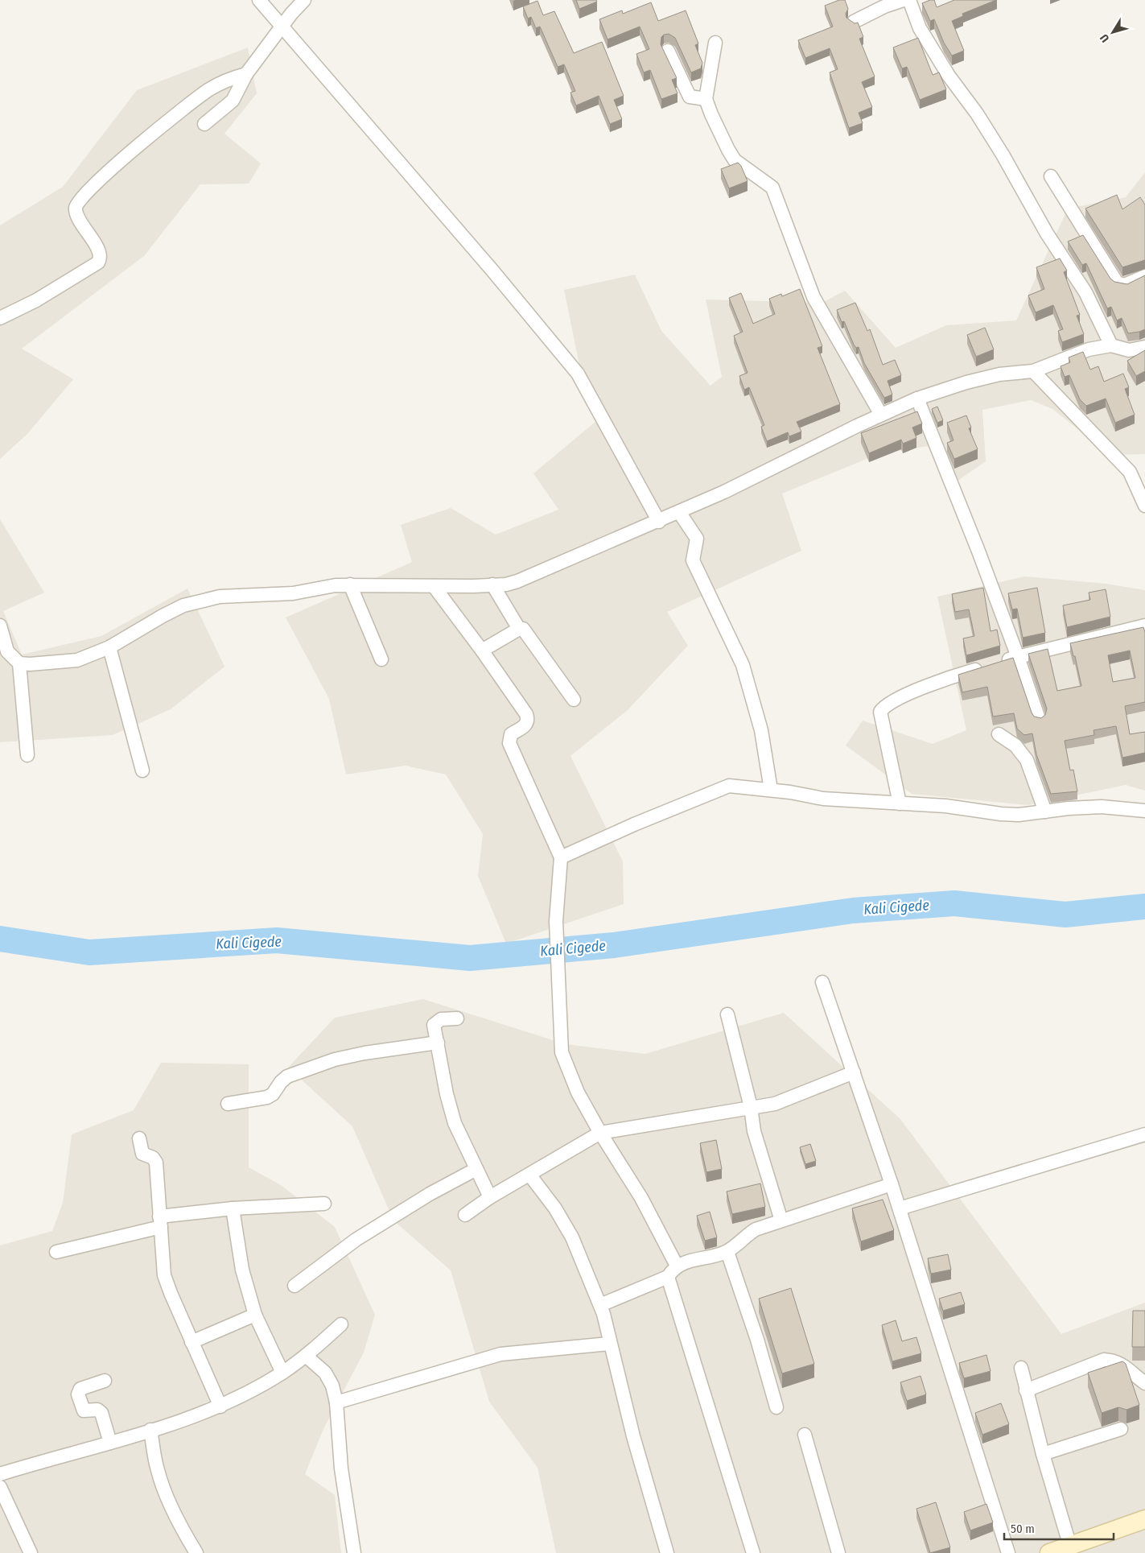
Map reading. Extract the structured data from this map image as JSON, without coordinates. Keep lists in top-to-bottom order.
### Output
{
  "water": ["Kali Cigede"],
  "scale_bar": "50 m",
  "north": "bottom left"
}
